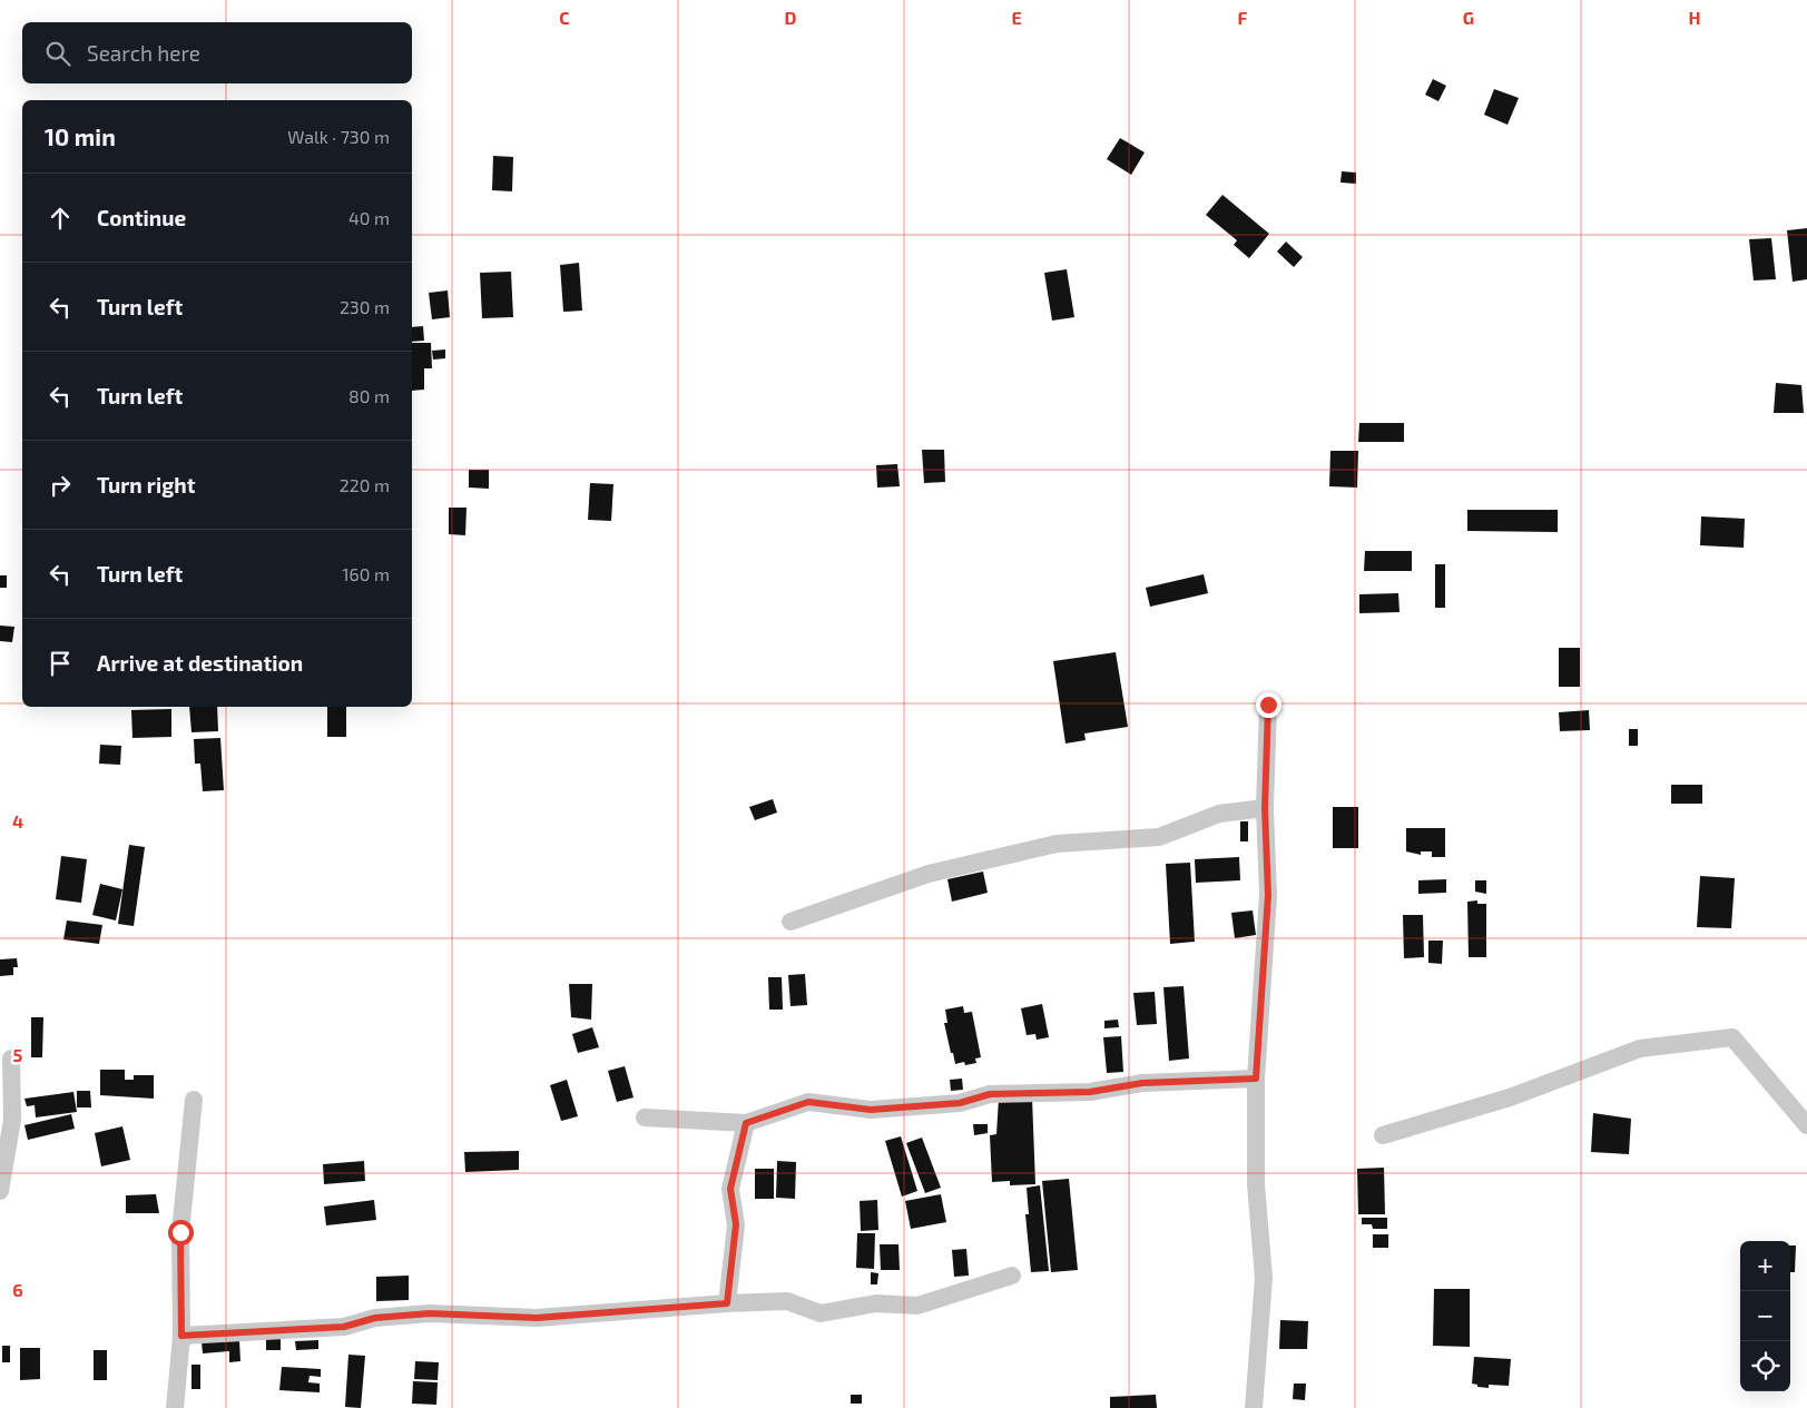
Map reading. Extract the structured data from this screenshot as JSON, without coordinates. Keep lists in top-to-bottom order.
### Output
{
  "page": {
    "search": "Search here",
    "heading": ["10 min", "Walk · 730 m"],
    "list": [
      ["Continue", "40 m"],
      ["Turn left", "230 m"],
      ["Turn left", "80 m"],
      ["Turn right", "220 m"],
      ["Turn left", "160 m"],
      "Arrive at destination"
    ],
    "map_buttons": ["+", "−"]
  },
  "grid": {
    "columns": [
      "C",
      "D",
      "E",
      "F",
      "G",
      "H"
    ],
    "rows": ["4", "5", "6"]
  }
}
